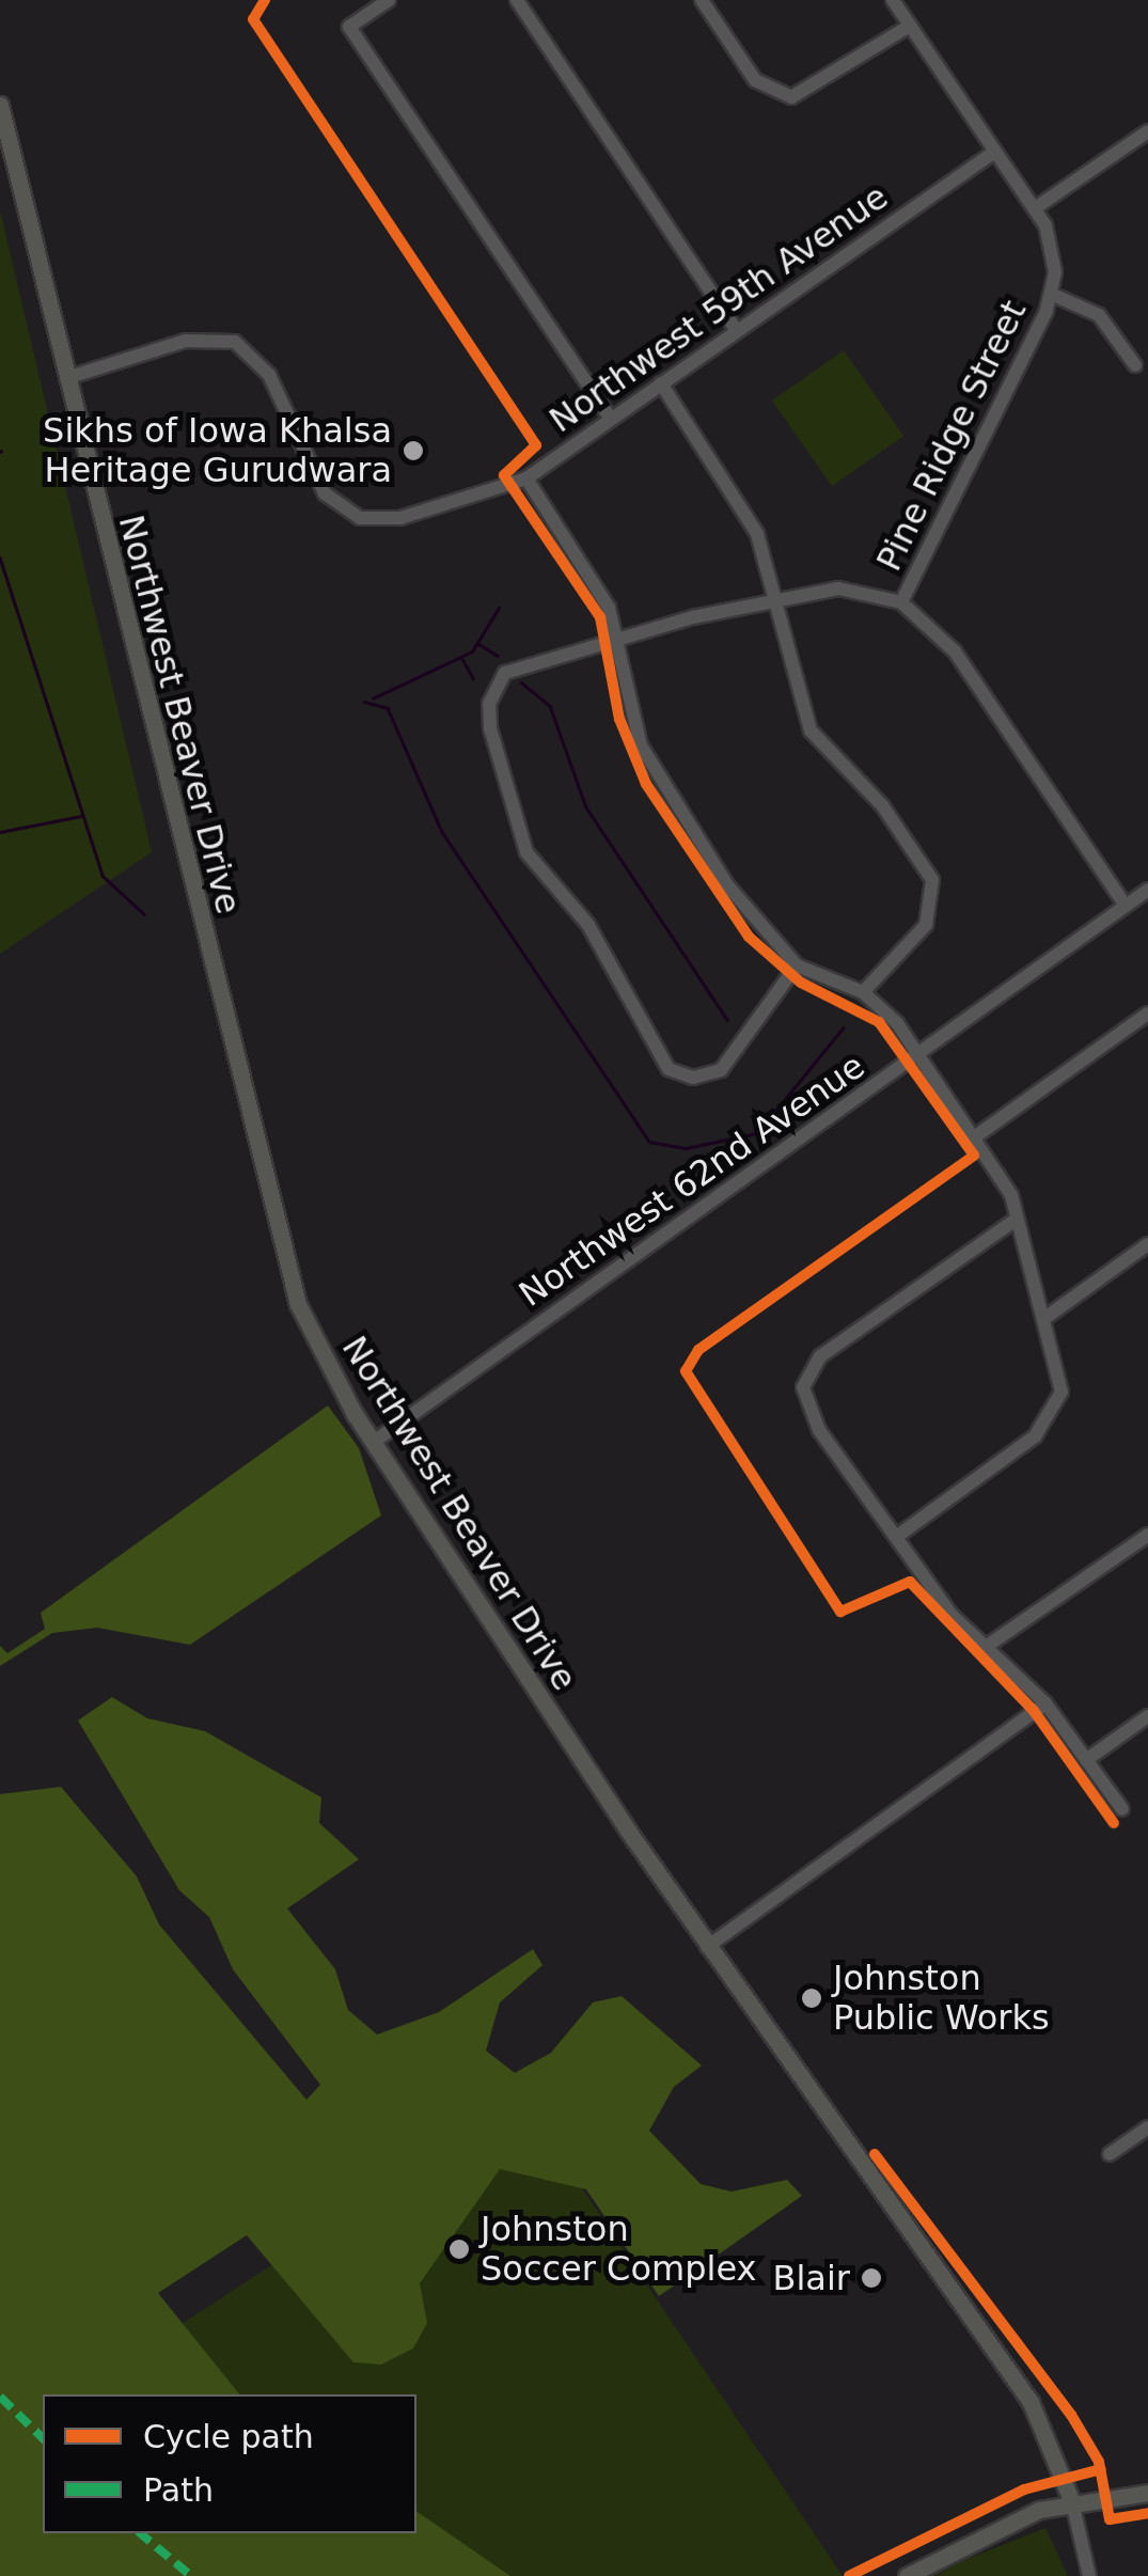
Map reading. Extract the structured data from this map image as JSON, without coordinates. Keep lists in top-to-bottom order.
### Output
{
  "streets": {
    "main road": ["Northwest Beaver Drive"],
    "street": ["Northwest 59th Avenue", "Pine Ridge Street", "Northwest 62nd Avenue"]
  },
  "crossings": [
    ["Northwest 59th Avenue", "Northwest Beaver Drive"],
    ["Northwest Beaver Drive", "Northwest 62nd Avenue"]
  ],
  "places": [
    "Sikhs of Iowa Khalsa Heritage Gurudwara",
    "Johnston Public Works",
    "Johnston Soccer Complex",
    "Blair"
  ],
  "legend": ["Cycle path", "Path"]
}
